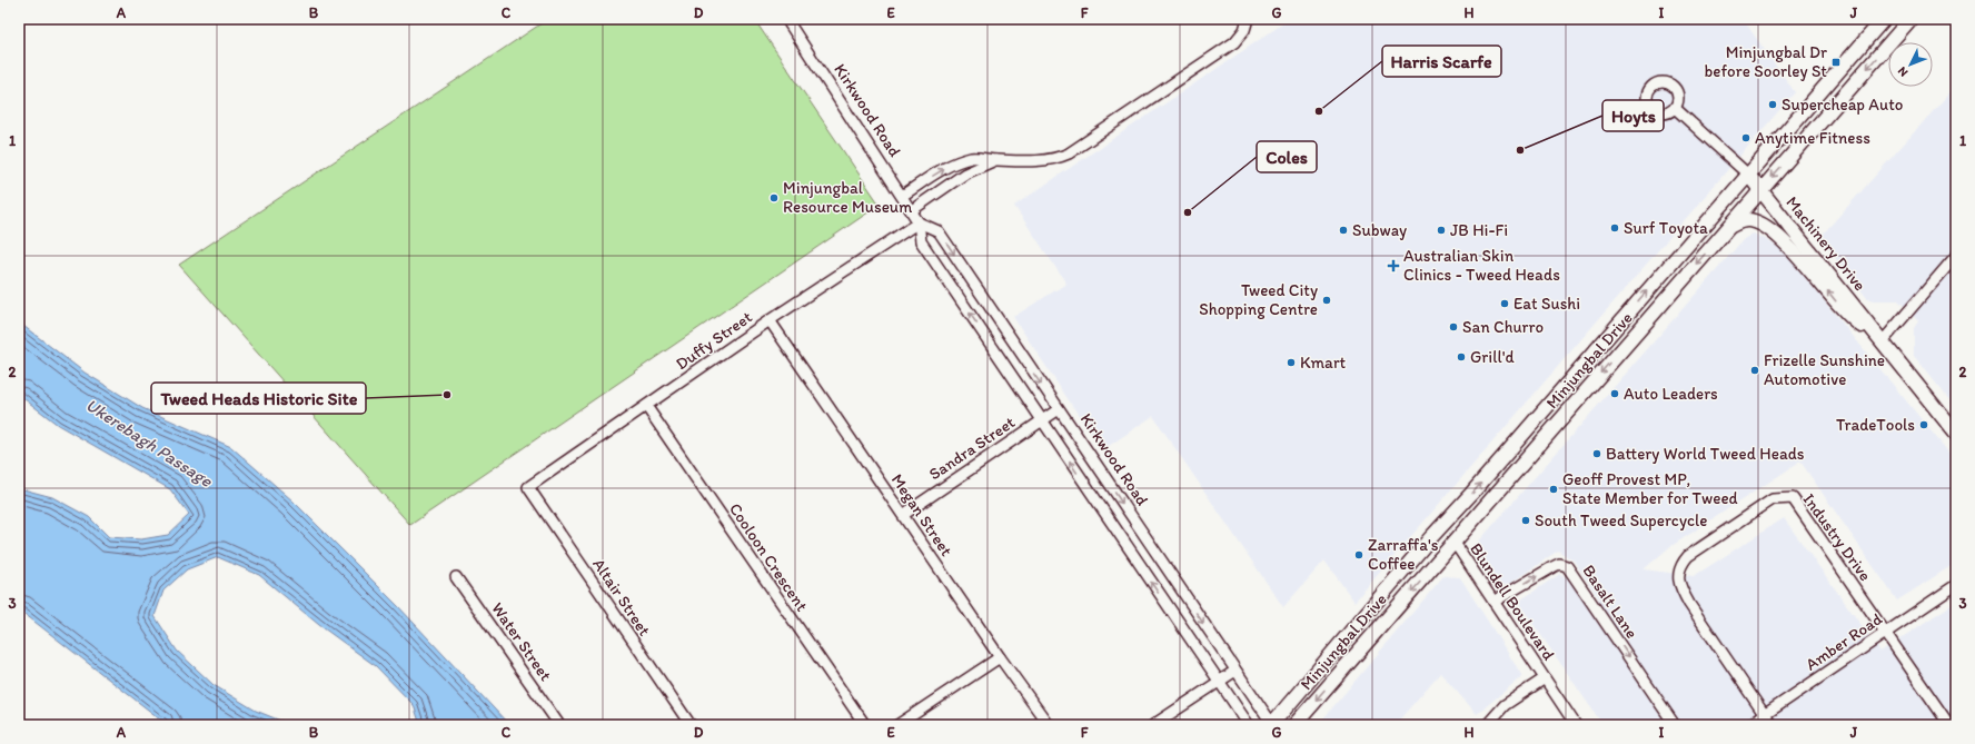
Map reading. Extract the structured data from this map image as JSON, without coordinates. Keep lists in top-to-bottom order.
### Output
{
  "streets": {
    "main road": ["Machinery Drive", "Minjungbal Drive"],
    "street": [
      "Kirkwood Road",
      "Duffy Street",
      "Sandra Street",
      "Megan Street",
      "Industry Drive",
      "Cooloon Crescent",
      "Altair Street",
      "Blundell Boulevard",
      "Basalt Lane",
      "Water Street",
      "Amber Road"
    ]
  },
  "crossings": [
    ["Kirkwood Road", "Duffy Street"],
    ["Kirkwood Road", "Minjungbal Drive"],
    ["Kirkwood Road", "Sandra Street"],
    ["Machinery Drive", "Minjungbal Drive"],
    ["Duffy Street", "Megan Street"],
    ["Duffy Street", "Cooloon Crescent"],
    ["Duffy Street", "Altair Street"],
    ["Minjungbal Drive", "Blundell Boulevard"],
    ["Sandra Street", "Megan Street"],
    ["Industry Drive", "Amber Road"],
    ["Blundell Boulevard", "Basalt Lane"]
  ],
  "water": ["Ukerebagh Passage"],
  "places": {
    "transit": ["Minjungbal Dr before Soorley St"],
    "other": [
      "Supercheap Auto",
      "Harris Scarfe",
      "Anytime Fitness",
      "Hoyts",
      "Minjungbal Resource Museum",
      "Coles",
      "Surf Toyota",
      "Subway",
      "JB Hi-Fi",
      "Tweed City Shopping Centre",
      "Eat Sushi",
      "San Churro",
      "Grill'd",
      "Kmart",
      "Frizelle Sunshine Automotive",
      "Auto Leaders",
      "Tweed Heads Historic Site",
      "TradeTools",
      "Battery World Tweed Heads",
      "Geoff Provest MP, State Member for Tweed",
      "South Tweed Supercycle",
      "Zarraffa's Coffee"
    ],
    "health": ["Australian Skin Clinics - Tweed Heads"]
  },
  "north": "bottom left",
  "grid": {
    "columns": [
      "A",
      "B",
      "C",
      "D",
      "E",
      "F",
      "G",
      "H",
      "I",
      "J"
    ],
    "rows": ["1", "2", "3"]
  }
}
